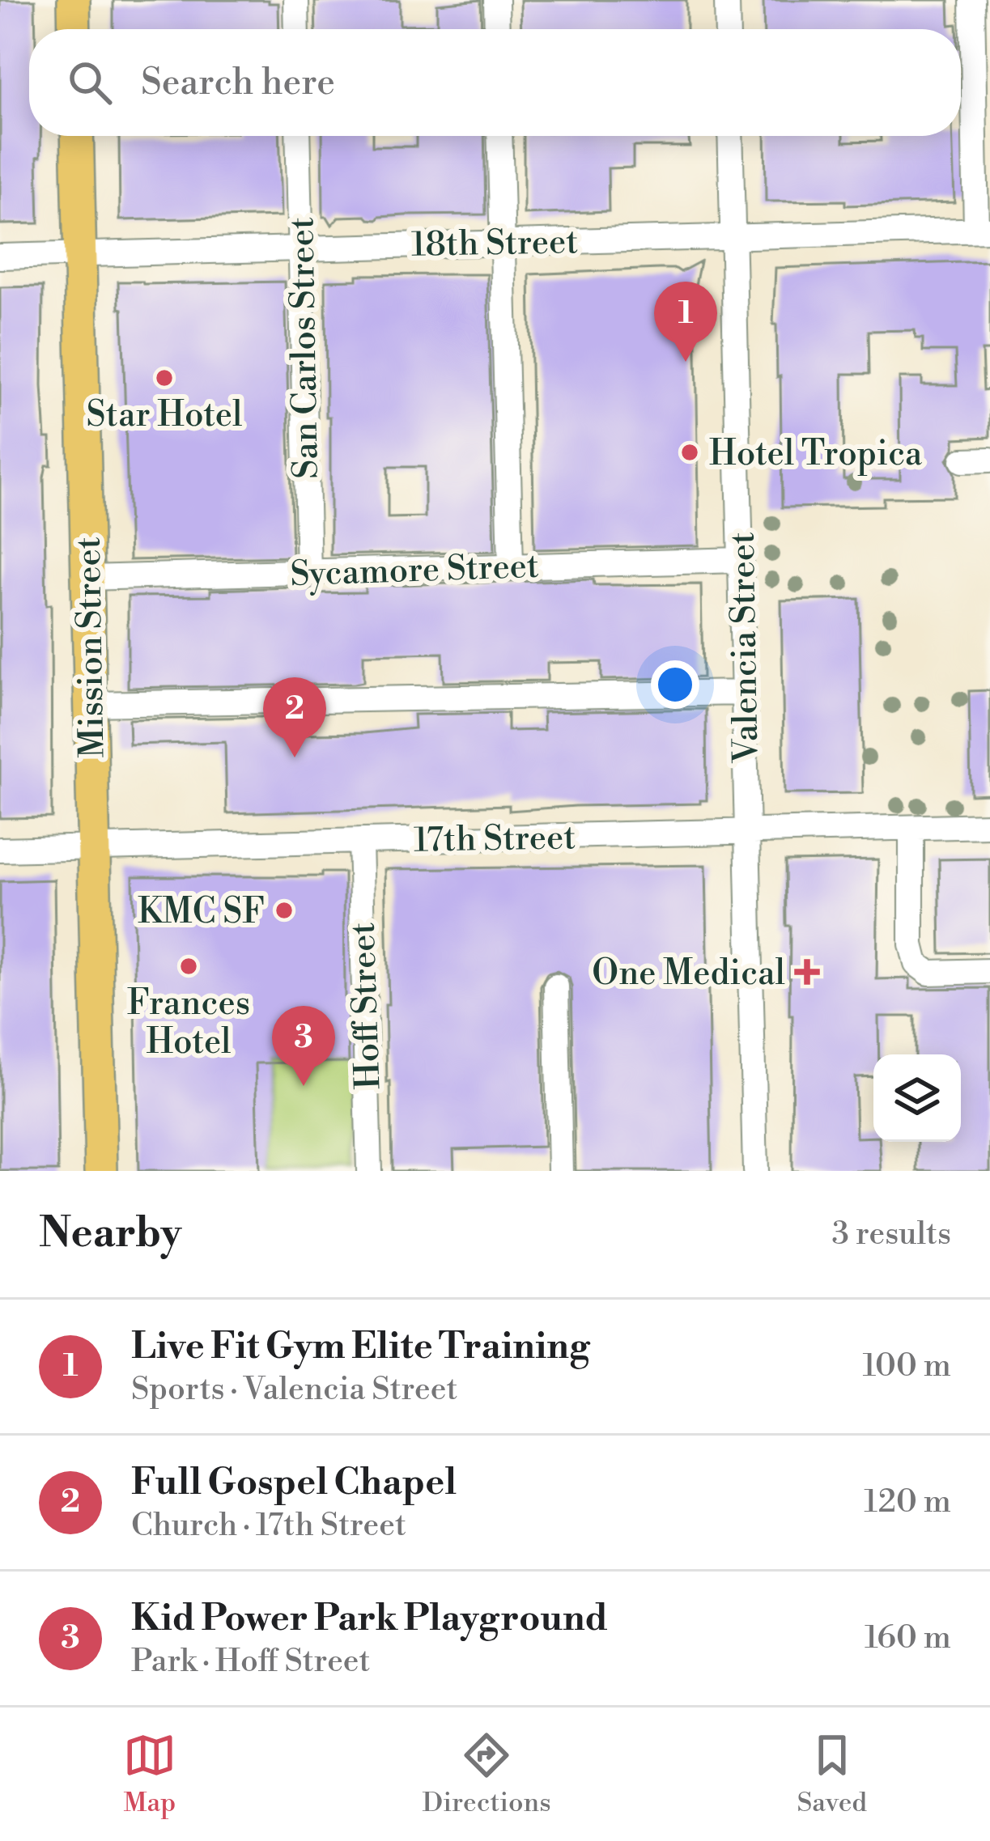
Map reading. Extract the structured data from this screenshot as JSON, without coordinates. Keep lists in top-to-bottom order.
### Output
{
  "streets": {
    "main road": ["Mission Street"],
    "street": [
      "18th Street",
      "San Carlos Street",
      "Sycamore Street",
      "Valencia Street",
      "17th Street",
      "Hoff Street"
    ]
  },
  "crossings": [
    ["18th Street", "San Carlos Street"],
    ["18th Street", "Mission Street"],
    ["18th Street", "Valencia Street"],
    ["San Carlos Street", "Sycamore Street"],
    ["Sycamore Street", "Mission Street"],
    ["Sycamore Street", "Valencia Street"],
    ["Mission Street", "17th Street"],
    ["Valencia Street", "17th Street"],
    ["17th Street", "Hoff Street"]
  ],
  "places": {
    "other": [
      "Star Hotel",
      "Hotel Tropica",
      "KMC SF",
      "Frances Hotel"
    ],
    "health": ["One Medical"]
  },
  "page": {
    "search": "Search here",
    "pins": ["1", "2", "3"],
    "heading": ["Nearby", "3 results"],
    "list": [
      {
        "mark": "1",
        "name": "Live Fit Gym Elite Training",
        "note": "Sports · Valencia Street",
        "value": "100 m"
      },
      {
        "mark": "2",
        "name": "Full Gospel Chapel",
        "note": "Church · 17th Street",
        "value": "120 m"
      },
      {
        "mark": "3",
        "name": "Kid Power Park Playground",
        "note": "Park · Hoff Street",
        "value": "160 m"
      }
    ],
    "nav": ["Map", "Directions", "Saved"]
  }
}
